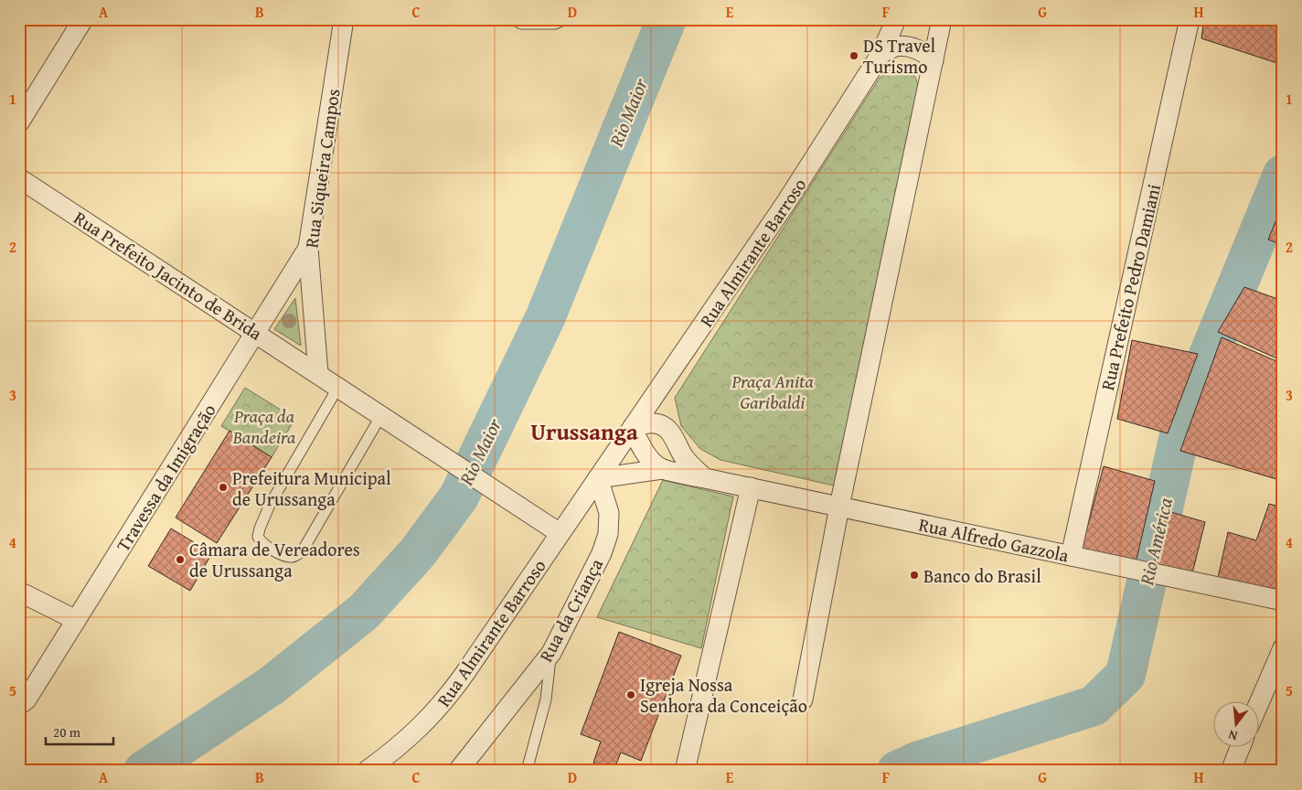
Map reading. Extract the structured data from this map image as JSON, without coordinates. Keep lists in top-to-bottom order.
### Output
{
  "streets": {
    "street": [
      "Rua Siqueira Campos",
      "Rua Almirante Barroso",
      "Rua Prefeito Jacinto de Brida",
      "Rua Prefeito Pedro Damiani",
      "Travessa da Imigração",
      "Rua Alfredo Gazzola",
      "Rua da Criança"
    ]
  },
  "crossings": [
    ["Rua Siqueira Campos", "Rua Prefeito Jacinto de Brida"],
    ["Rua Siqueira Campos", "Travessa da Imigração"],
    ["Rua Almirante Barroso", "Rua Prefeito Jacinto de Brida"],
    ["Rua Almirante Barroso", "Rua Alfredo Gazzola"],
    ["Rua Almirante Barroso", "Rua da Criança"],
    ["Rua Prefeito Jacinto de Brida", "Travessa da Imigração"],
    ["Rua Prefeito Pedro Damiani", "Rua Alfredo Gazzola"]
  ],
  "districts": ["Urussanga"],
  "water": ["Rio Maior", "Rio América"],
  "parks": ["Praça Anita Garibaldi", "Praça da Bandeira"],
  "places": [
    "DS Travel Turismo",
    "Prefeitura Municipal de Urussanga",
    "Câmara de Vereadores de Urussanga",
    "Banco do Brasil",
    "Igreja Nossa Senhora da Conceição"
  ],
  "scale_bar": "20 m",
  "north": "bottom",
  "grid": {
    "columns": [
      "A",
      "B",
      "C",
      "D",
      "E",
      "F",
      "G",
      "H"
    ],
    "rows": [
      "1",
      "2",
      "3",
      "4",
      "5"
    ]
  }
}
